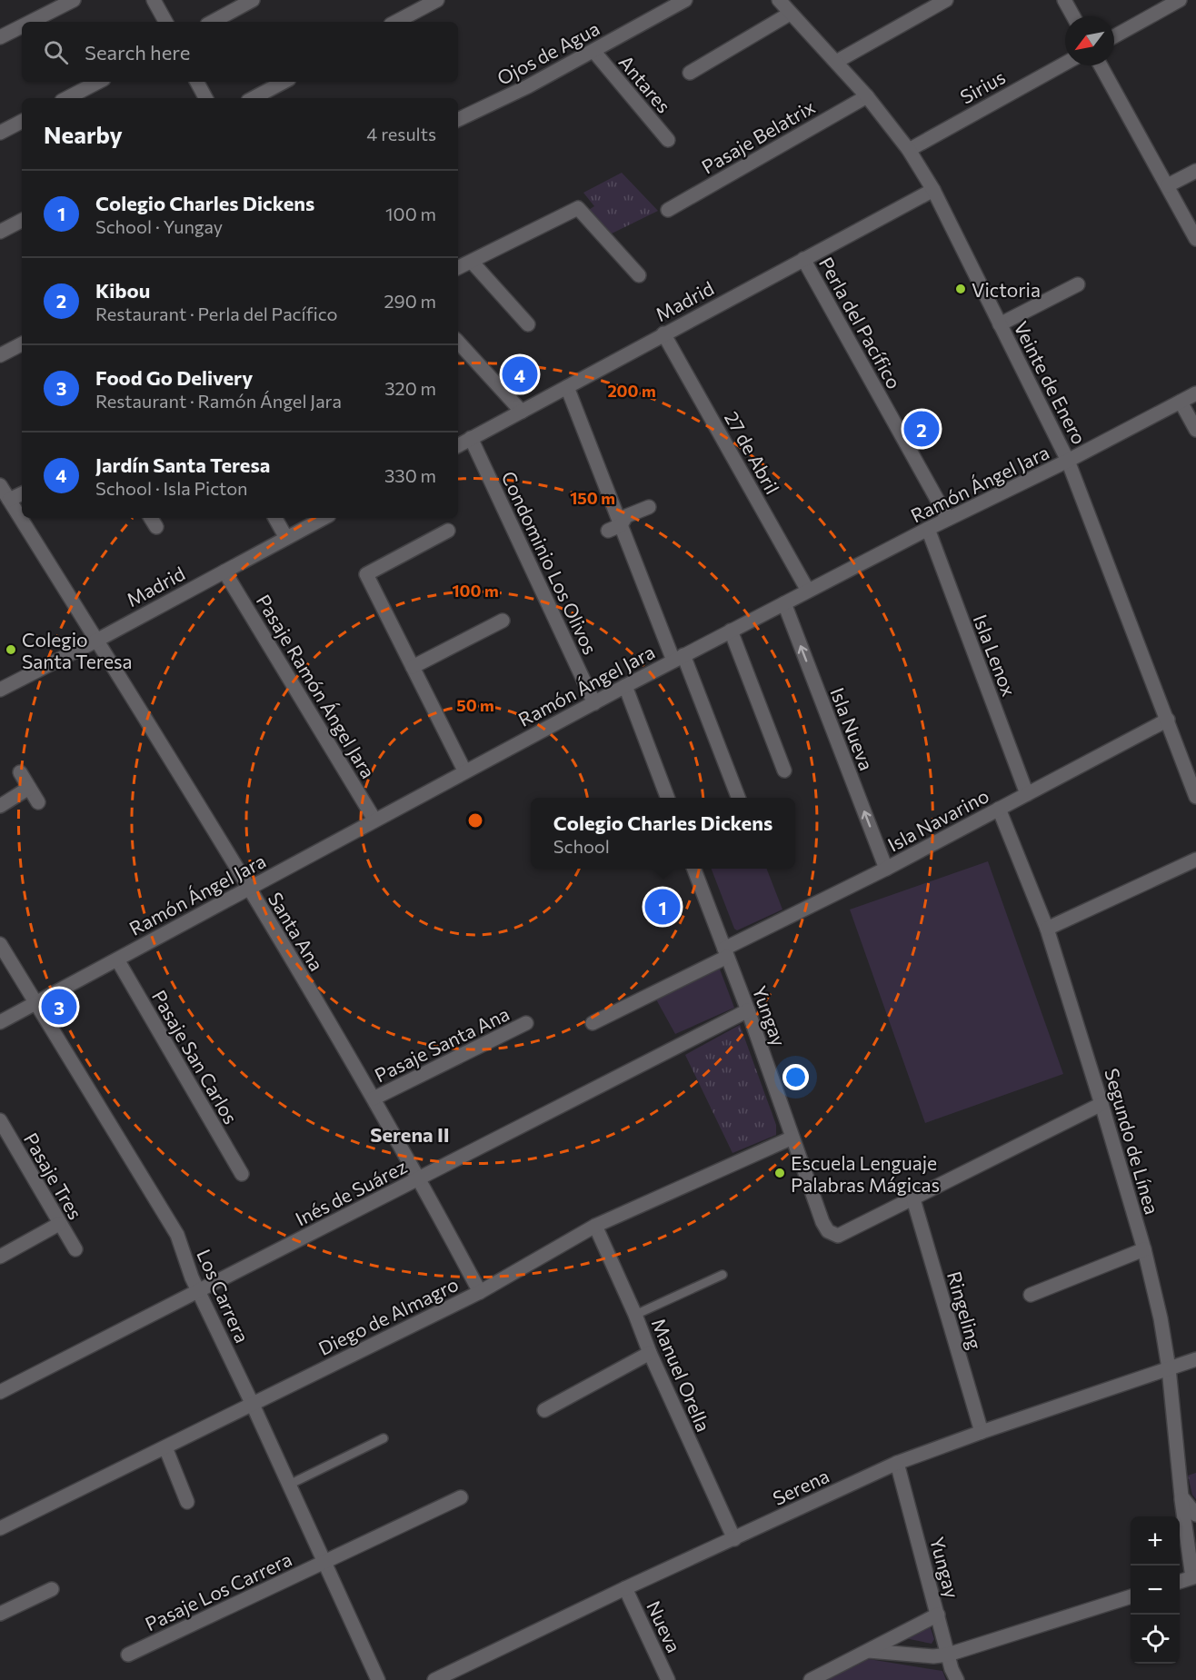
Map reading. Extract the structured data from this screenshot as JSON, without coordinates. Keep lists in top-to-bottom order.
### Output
{
  "streets": {
    "street": [
      "Ojos de Agua",
      "Antares",
      "Sirius",
      "Pasaje Belatrix",
      "Madrid",
      "Perla del Pacífico",
      "Veinte de Enero",
      "27 de Abril",
      "Ramón Ángel Jara",
      "Condominio Los Olivos",
      "Isla Lenox",
      "Pasaje Ramón Ángel Jara",
      "Isla Nueva",
      "Isla Navarino",
      "Santa Ana",
      "Yungay",
      "Pasaje Santa Ana",
      "Pasaje San Carlos",
      "Segundo de Línea",
      "Pasaje Tres",
      "Inés de Suárez",
      "Los Carrera",
      "Ringeling",
      "Diego de Almagro",
      "Manuel Orella",
      "Serena",
      "Pasaje Los Carrera",
      "Nueva"
    ]
  },
  "crossings": [
    ["Ojos de Agua", "Antares"],
    ["Sirius", "Veinte de Enero"],
    ["Pasaje Belatrix", "Veinte de Enero"],
    ["Madrid", "Perla del Pacífico"],
    ["Madrid", "Veinte de Enero"],
    ["Madrid", "27 de Abril"],
    ["Madrid", "Condominio Los Olivos"],
    ["Madrid", "Pasaje Ramón Ángel Jara"],
    ["Madrid", "Santa Ana"],
    ["Perla del Pacífico", "Ramón Ángel Jara"],
    ["Veinte de Enero", "Ramón Ángel Jara"],
    ["Veinte de Enero", "Isla Navarino"],
    ["27 de Abril", "Ramón Ángel Jara"],
    ["Ramón Ángel Jara", "Condominio Los Olivos"],
    ["Ramón Ángel Jara", "Isla Lenox"],
    ["Ramón Ángel Jara", "Pasaje Ramón Ángel Jara"],
    ["Ramón Ángel Jara", "Isla Nueva"],
    ["Ramón Ángel Jara", "Santa Ana"],
    ["Ramón Ángel Jara", "Pasaje San Carlos"],
    ["Ramón Ángel Jara", "Los Carrera"],
    ["Isla Lenox", "Isla Navarino"],
    ["Isla Nueva", "Isla Navarino"],
    ["Isla Navarino", "Yungay"],
    ["Isla Navarino", "Segundo de Línea"],
    ["Santa Ana", "Pasaje Santa Ana"],
    ["Santa Ana", "Inés de Suárez"],
    ["Santa Ana", "Diego de Almagro"],
    ["Yungay", "Inés de Suárez"],
    ["Yungay", "Ringeling"],
    ["Yungay", "Diego de Almagro"],
    ["Yungay", "Serena"],
    ["Segundo de Línea", "Serena"],
    ["Inés de Suárez", "Los Carrera"],
    ["Los Carrera", "Diego de Almagro"],
    ["Los Carrera", "Pasaje Los Carrera"],
    ["Ringeling", "Serena"],
    ["Diego de Almagro", "Manuel Orella"],
    ["Manuel Orella", "Serena"],
    ["Serena", "Nueva"]
  ],
  "districts": ["Serena II"],
  "places": ["Victoria", "Colegio Santa Teresa", "Escuela Lenguaje Palabras Mágicas"],
  "north": "bottom left",
  "page": {
    "search": "Search here",
    "heading": ["Nearby", "4 results"],
    "list": [
      {
        "mark": "1",
        "name": "Colegio Charles Dickens",
        "note": "School · Yungay",
        "value": "100 m"
      },
      {
        "mark": "2",
        "name": "Kibou",
        "note": "Restaurant · Perla del Pacífico",
        "value": "290 m"
      },
      {
        "mark": "3",
        "name": "Food Go Delivery",
        "note": "Restaurant · Ramón Ángel Jara",
        "value": "320 m"
      },
      {
        "mark": "4",
        "name": "Jardín Santa Teresa",
        "note": "School · Isla Picton",
        "value": "330 m"
      }
    ],
    "pins": [
      "4",
      "2",
      "1",
      "3"
    ],
    "popup": ["Colegio Charles Dickens", "School"],
    "map_buttons": ["+", "−"]
  },
  "rings": [
    "200 m",
    "150 m",
    "100 m",
    "50 m"
  ]
}
